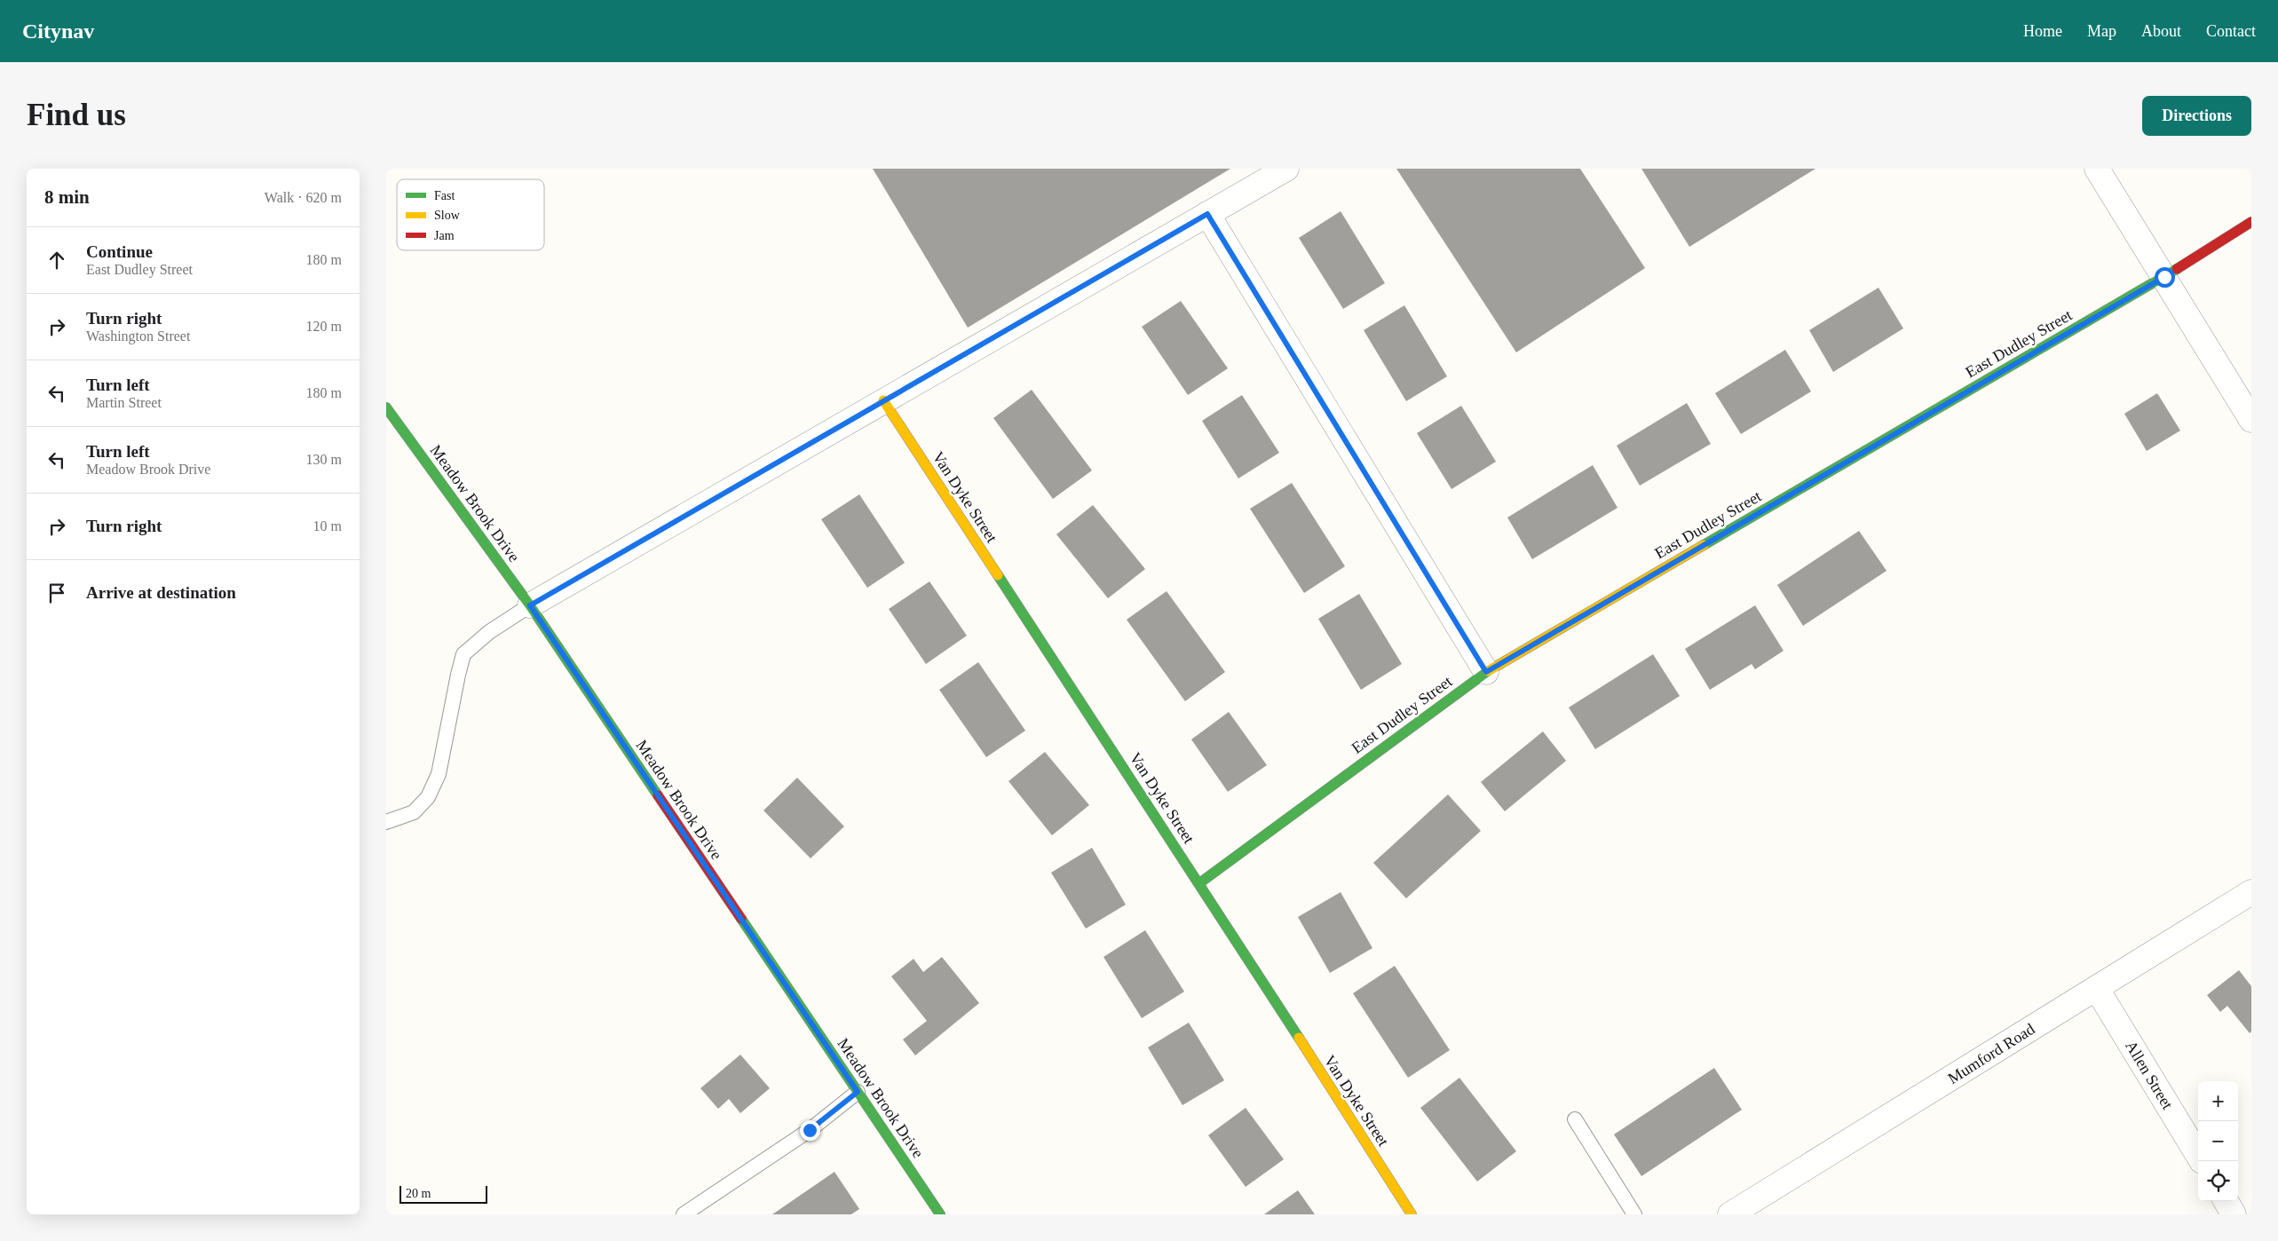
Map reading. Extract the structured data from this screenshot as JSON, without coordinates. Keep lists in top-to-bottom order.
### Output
{
  "streets": {
    "street": [
      "East Dudley Street",
      "Van Dyke Street",
      "Meadow Brook Drive",
      "Mumford Road",
      "Allen Street"
    ]
  },
  "crossings": [
    ["East Dudley Street", "Van Dyke Street"],
    ["Mumford Road", "Allen Street"]
  ],
  "legend": ["Fast", "Slow", "Jam"],
  "scale_bar": "20 m",
  "page": {
    "header": "Citynav",
    "nav": [
      "Home",
      "Map",
      "About",
      "Contact"
    ],
    "buttons": "Directions",
    "title": "Find us",
    "heading": ["8 min", "Walk · 620 m"],
    "list": [
      ["Continue", "East Dudley Street", "180 m"],
      ["Turn right", "Washington Street", "120 m"],
      ["Turn left", "Martin Street", "180 m"],
      ["Turn left", "Meadow Brook Drive", "130 m"],
      ["Turn right", "10 m"],
      "Arrive at destination"
    ],
    "map_buttons": ["+", "−"],
    "scale": "20 m"
  }
}
